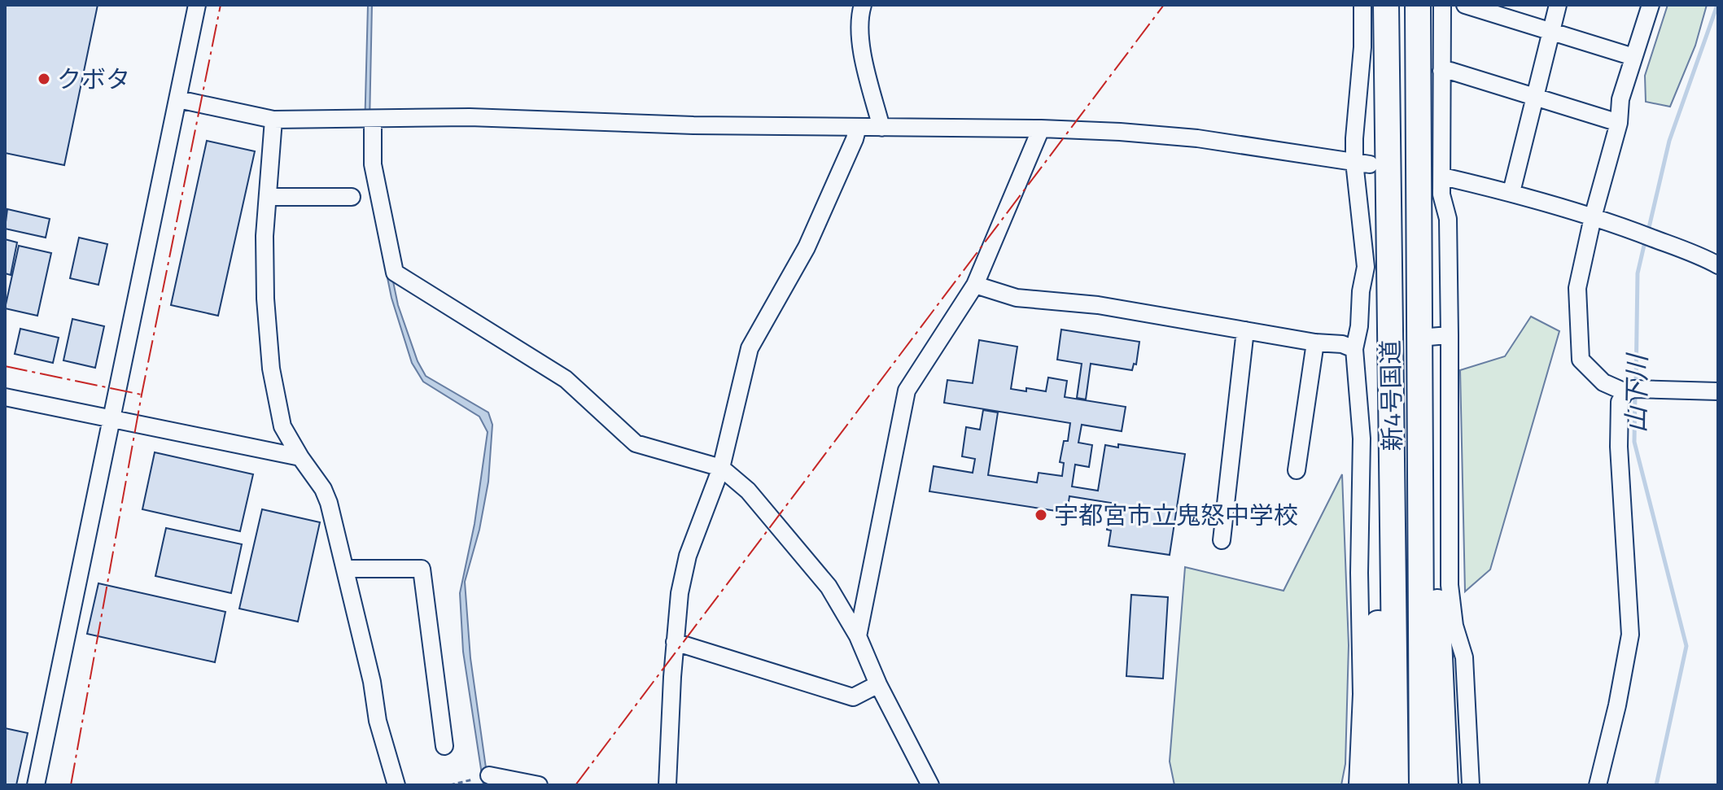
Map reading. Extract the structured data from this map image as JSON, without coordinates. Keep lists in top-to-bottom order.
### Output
{
  "streets": {
    "highway": ["新4号国道"]
  },
  "water": ["山下川"],
  "places": ["クボタ", "宇都宮市立鬼怒中学校"]
}
